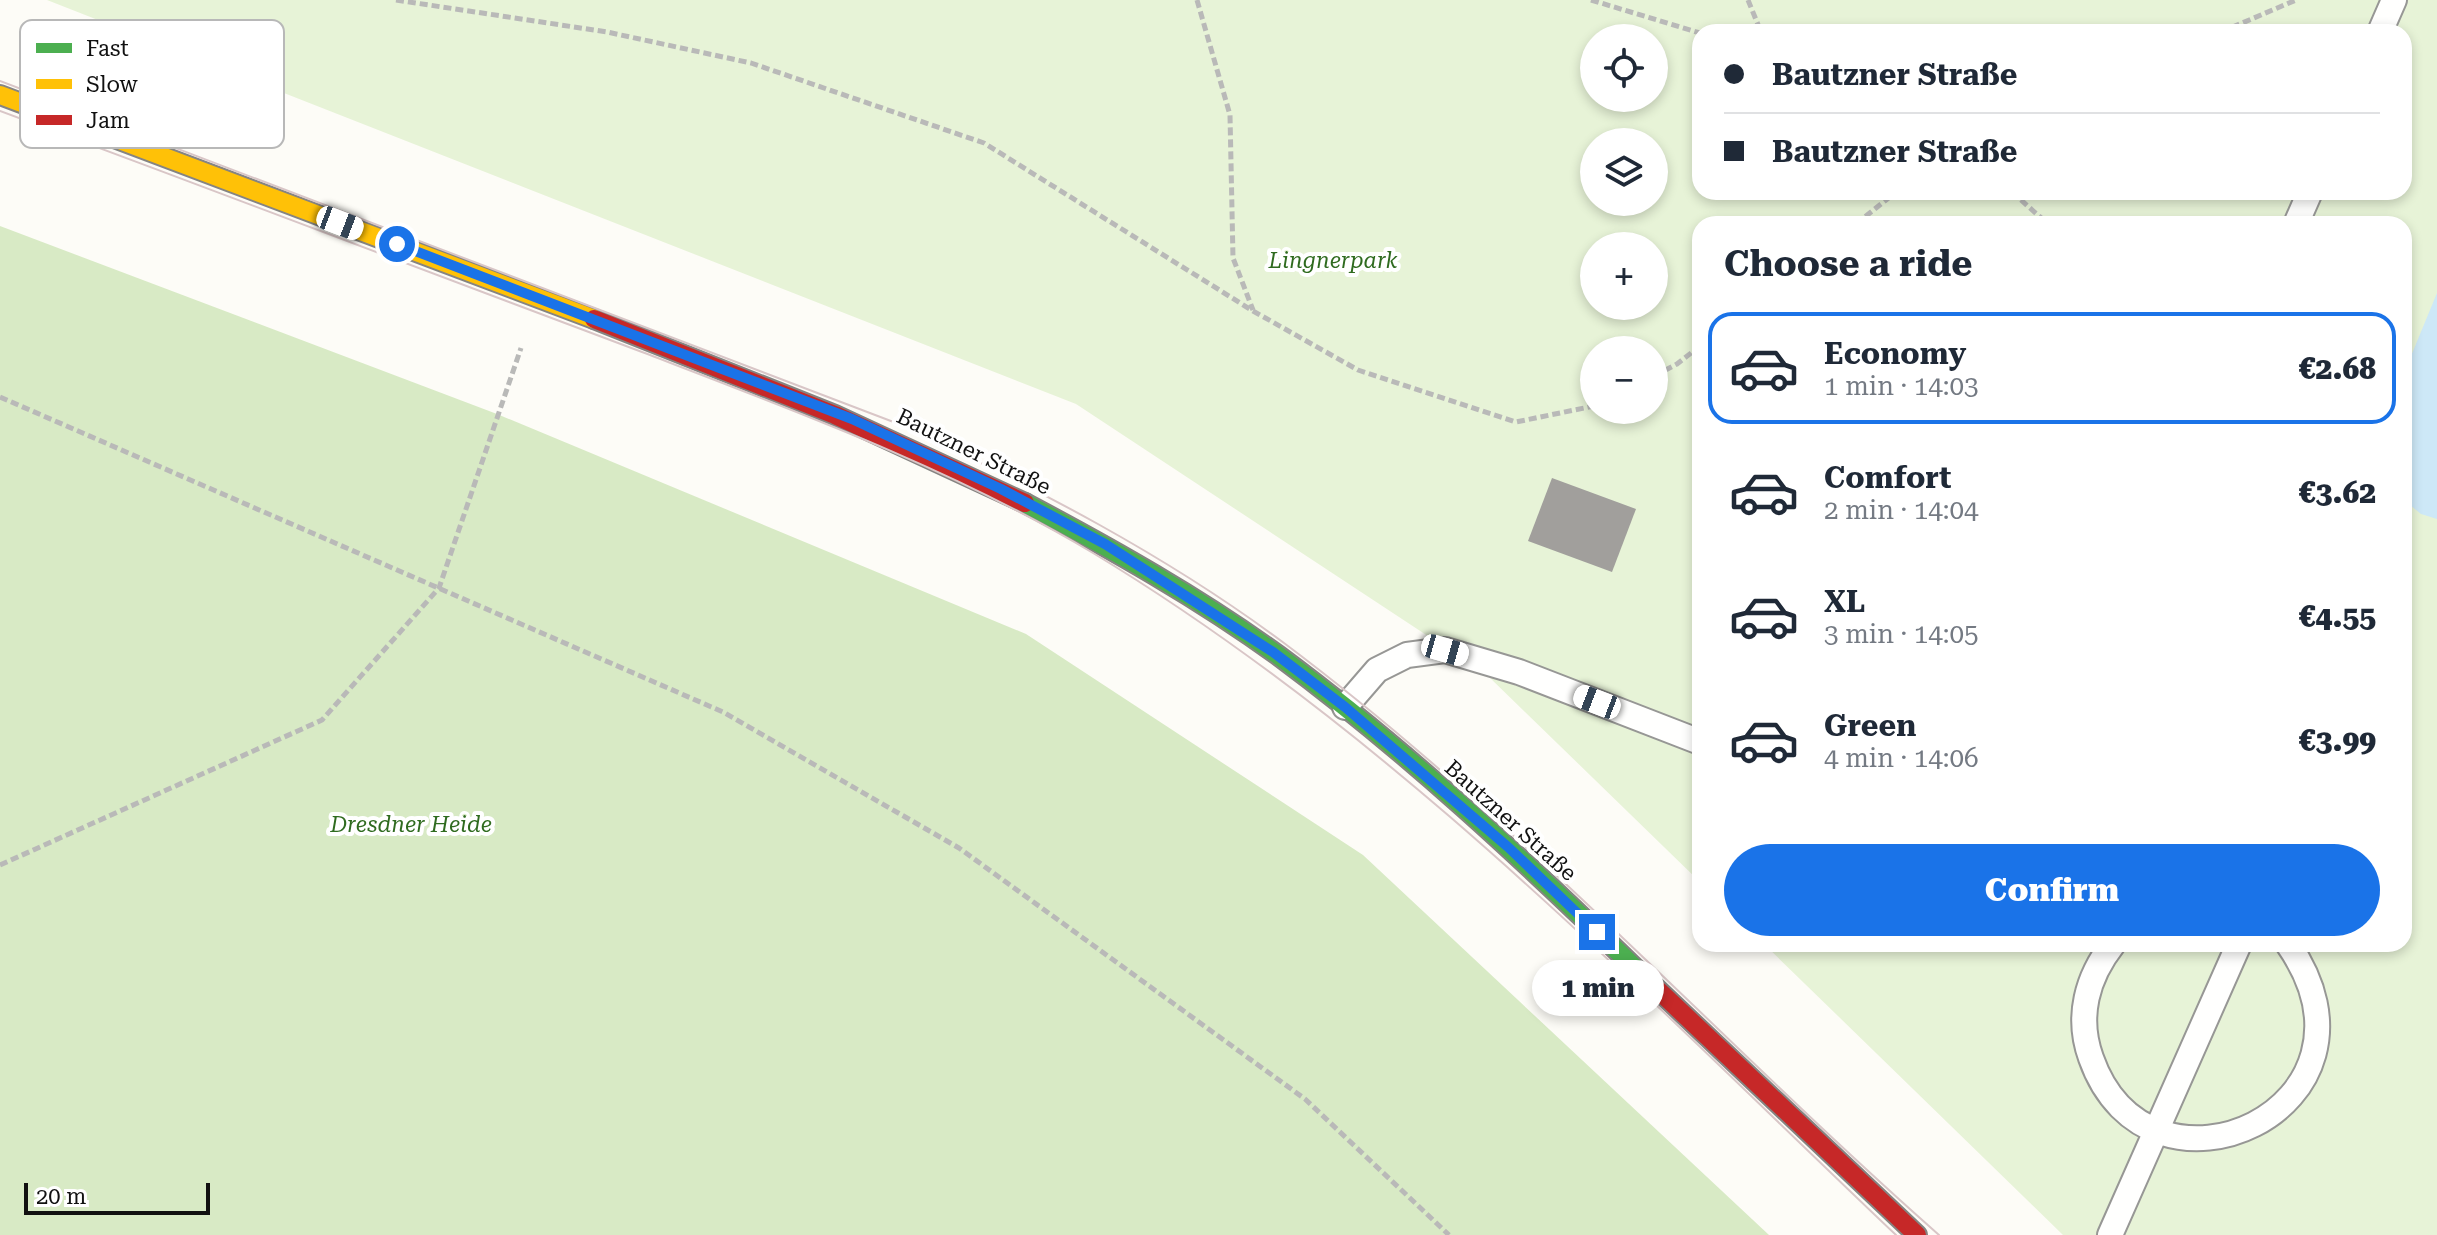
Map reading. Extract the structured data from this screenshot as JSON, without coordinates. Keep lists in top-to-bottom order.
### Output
{
  "streets": {
    "main road": ["Bautzner Straße"]
  },
  "parks": ["Lingnerpark", "Dresdner Heide"],
  "legend": ["Fast", "Slow", "Jam"],
  "scale_bar": "20 m",
  "page": {
    "map_buttons": ["+", "−"],
    "banner": ["Bautzner Straße", "Bautzner Straße"],
    "heading": "Choose a ride",
    "list": [
      {
        "name": "Economy",
        "note": "1 min · 14:03",
        "value": "€2.68"
      },
      {
        "name": "Comfort",
        "note": "2 min · 14:04",
        "value": "€3.62"
      },
      {
        "name": "XL",
        "note": "3 min · 14:05",
        "value": "€4.55"
      },
      {
        "name": "Green",
        "note": "4 min · 14:06",
        "value": "€3.99"
      }
    ],
    "buttons": "Confirm",
    "bubble": "1 min",
    "scale": "20 m"
  }
}
